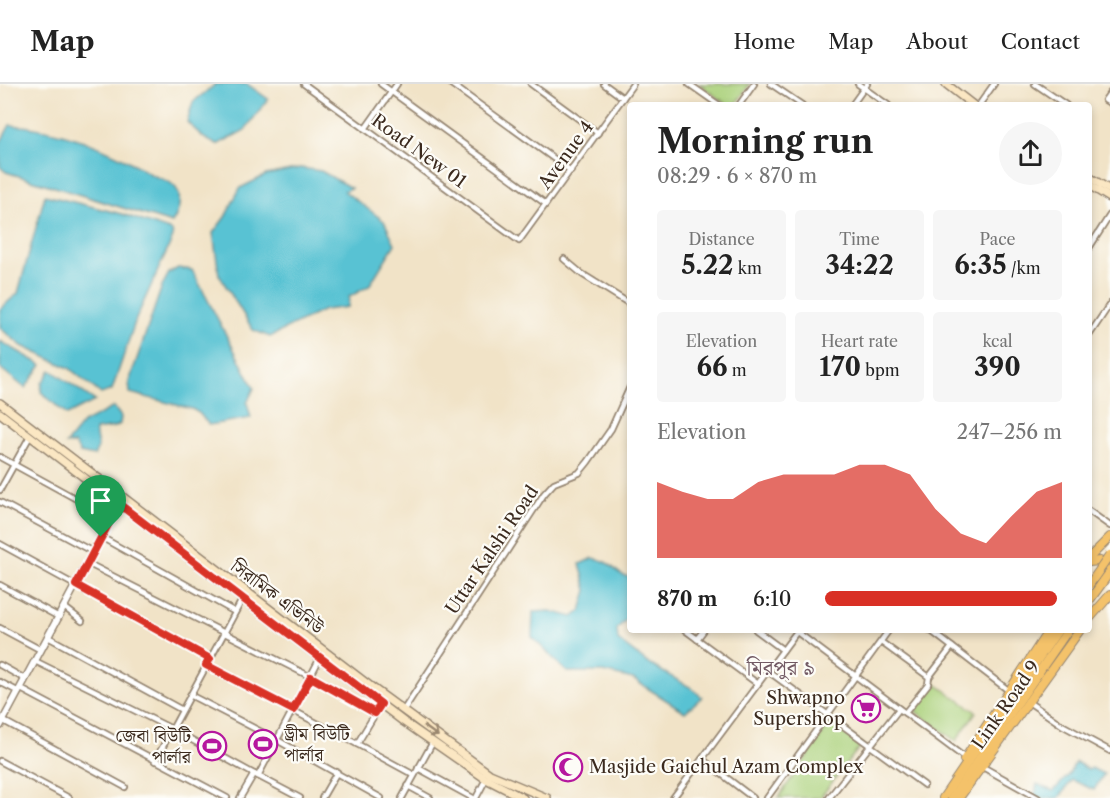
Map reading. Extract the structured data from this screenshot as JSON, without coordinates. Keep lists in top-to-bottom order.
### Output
{
  "streets": {
    "main road": ["সিরামিক এভিনিউ", "Link Road 9"],
    "street": ["Road New 01", "Avenue 4", "Uttar Kalshi Road"]
  },
  "crossings": [
    ["Road New 01", "Avenue 4"],
    ["Uttar Kalshi Road", "সিরামিক এভিনিউ"]
  ],
  "districts": ["মিরপুর ৯"],
  "places": {
    "supermarket": ["Shwapno Supershop"],
    "sports": ["ড্রীম বিউটি পার্লার", "জেবা বিউটি পার্লার"],
    "mosque": ["Masjide Gaichul Azam Complex"]
  },
  "page": {
    "header": "Map",
    "nav": [
      "Home",
      "Map",
      "About",
      "Contact"
    ],
    "heading": ["Morning run", "08:29 · 6 × 870 m"],
    "stats": [
      ["Distance", "5.22 km"],
      ["Time", "34:22"],
      ["Pace", "6:35 /km"],
      ["Elevation", "66 m"],
      ["Heart rate", "170 bpm"],
      ["kcal", "390"]
    ],
    "chart": ["Elevation", "247–256 m"],
    "list": [
      {
        "name": "870 m",
        "note": "6:10"
      }
    ]
  }
}
